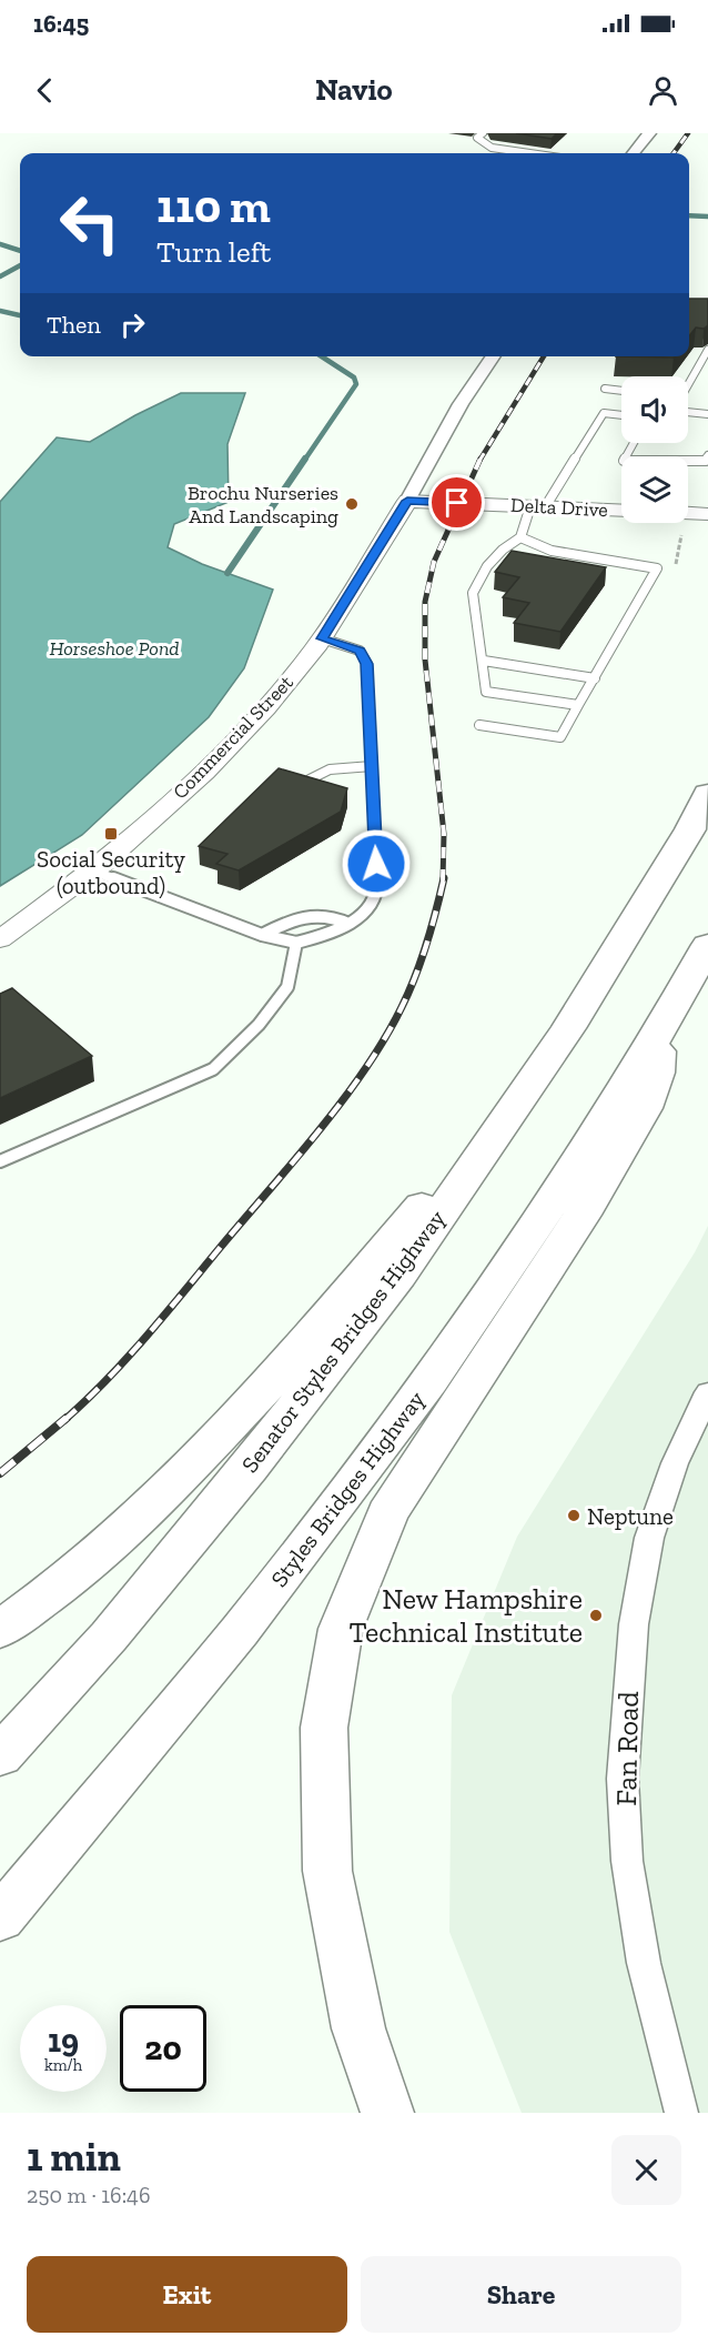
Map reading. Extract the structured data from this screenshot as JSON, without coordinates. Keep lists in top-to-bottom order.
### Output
{
  "streets": {
    "highway": ["Senator Styles Bridges Highway", "Styles Bridges Highway"],
    "street": ["Delta Drive", "Commercial Street", "Fan Road"]
  },
  "crossings": [
    ["Delta Drive", "Commercial Street"]
  ],
  "water": ["Horseshoe Pond"],
  "places": {
    "other": ["Brochu Nurseries And Landscaping", "Neptune", "New Hampshire Technical Institute"],
    "transit": ["Social Security (outbound)"]
  },
  "page": {
    "status": "16:45",
    "header": "Navio",
    "turn": ["110 m", "Turn left"],
    "then": "Then",
    "speed": "19 km/h",
    "limit": "20",
    "heading": ["1 min", "250 m · 16:46"],
    "buttons": ["Exit", "Share"]
  }
}
